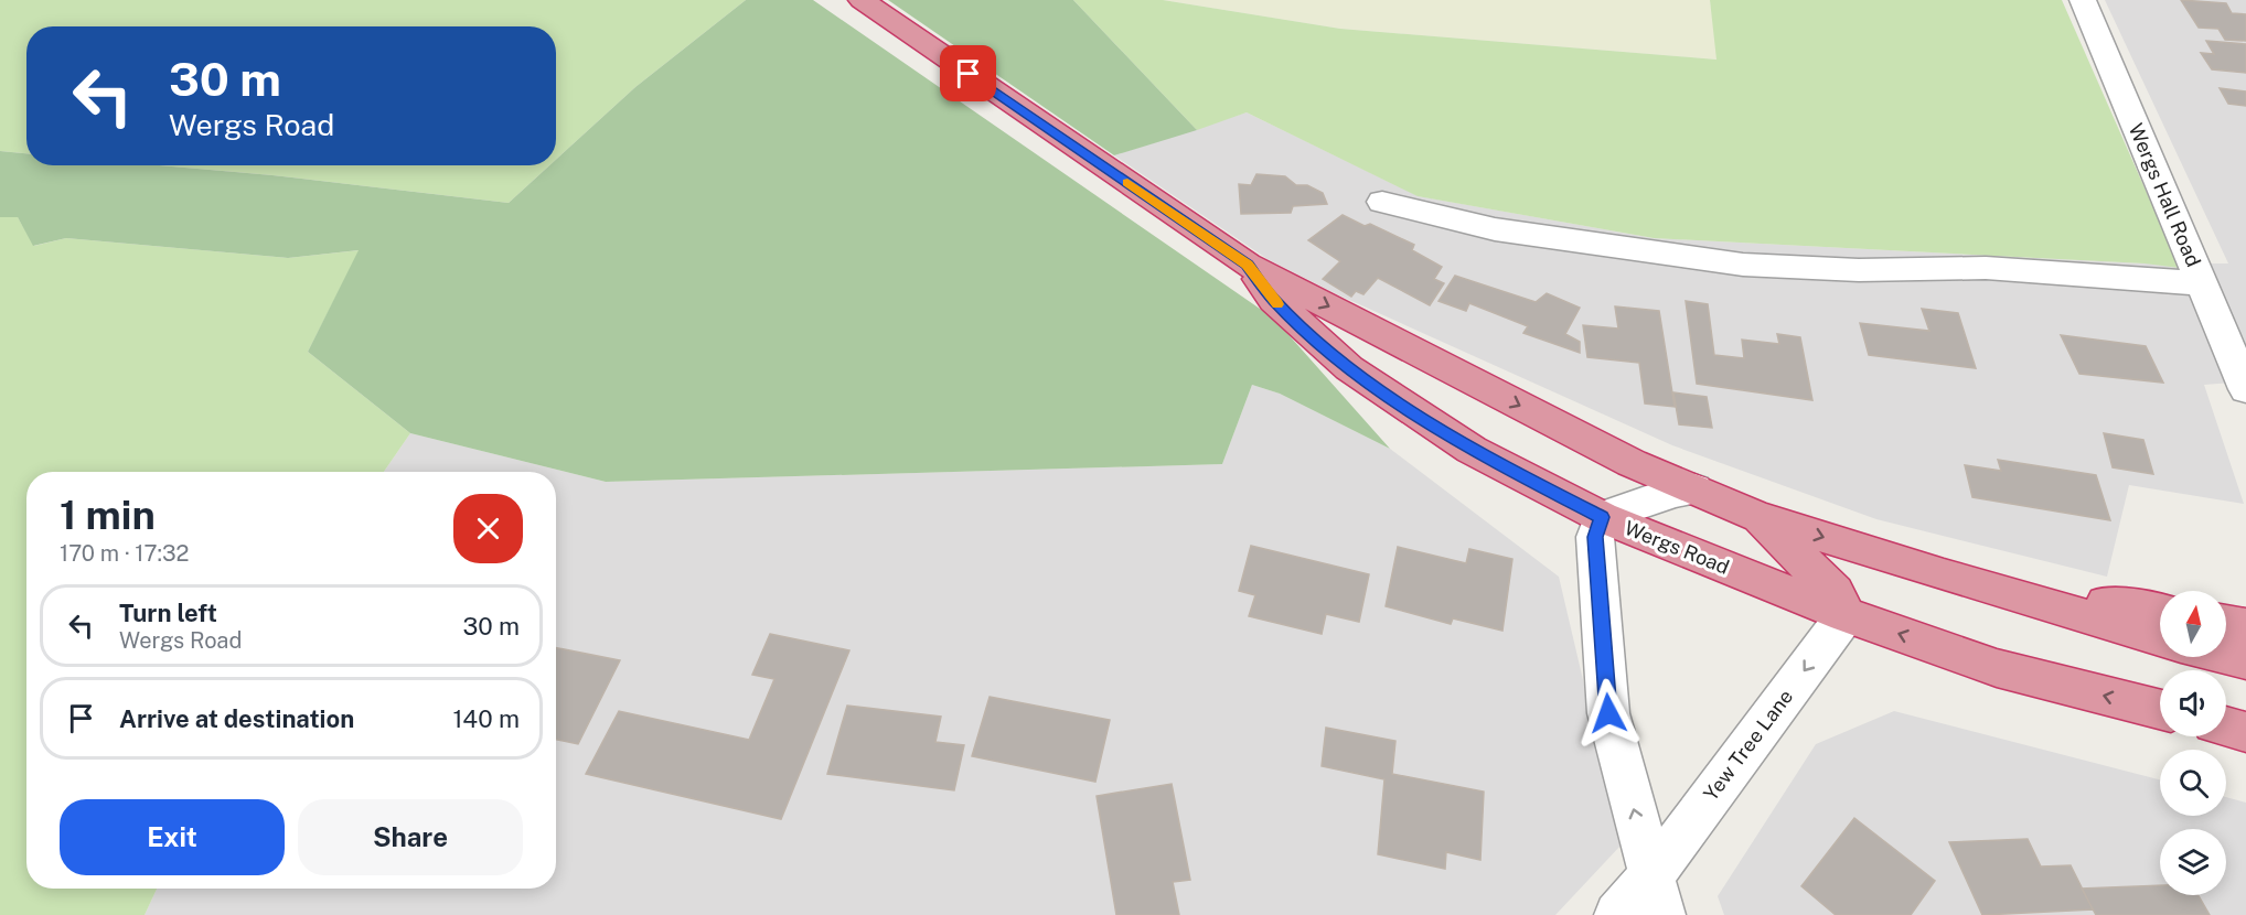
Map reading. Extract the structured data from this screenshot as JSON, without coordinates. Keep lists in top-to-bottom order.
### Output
{
  "streets": {
    "highway": ["Wergs Road"],
    "street": ["Wergs Hall Road", "Yew Tree Lane"]
  },
  "crossings": [
    ["Wergs Road", "Yew Tree Lane"]
  ],
  "one_way": ["Yew Tree Lane"],
  "north": "top",
  "page": {
    "turn": ["30 m", "Wergs Road"],
    "heading": ["1 min", "170 m · 17:32"],
    "list": [
      {
        "name": "Turn left",
        "note": "Wergs Road",
        "value": "30 m"
      },
      {
        "name": "Arrive at destination",
        "value": "140 m"
      }
    ],
    "buttons": ["Exit", "Share"]
  }
}
